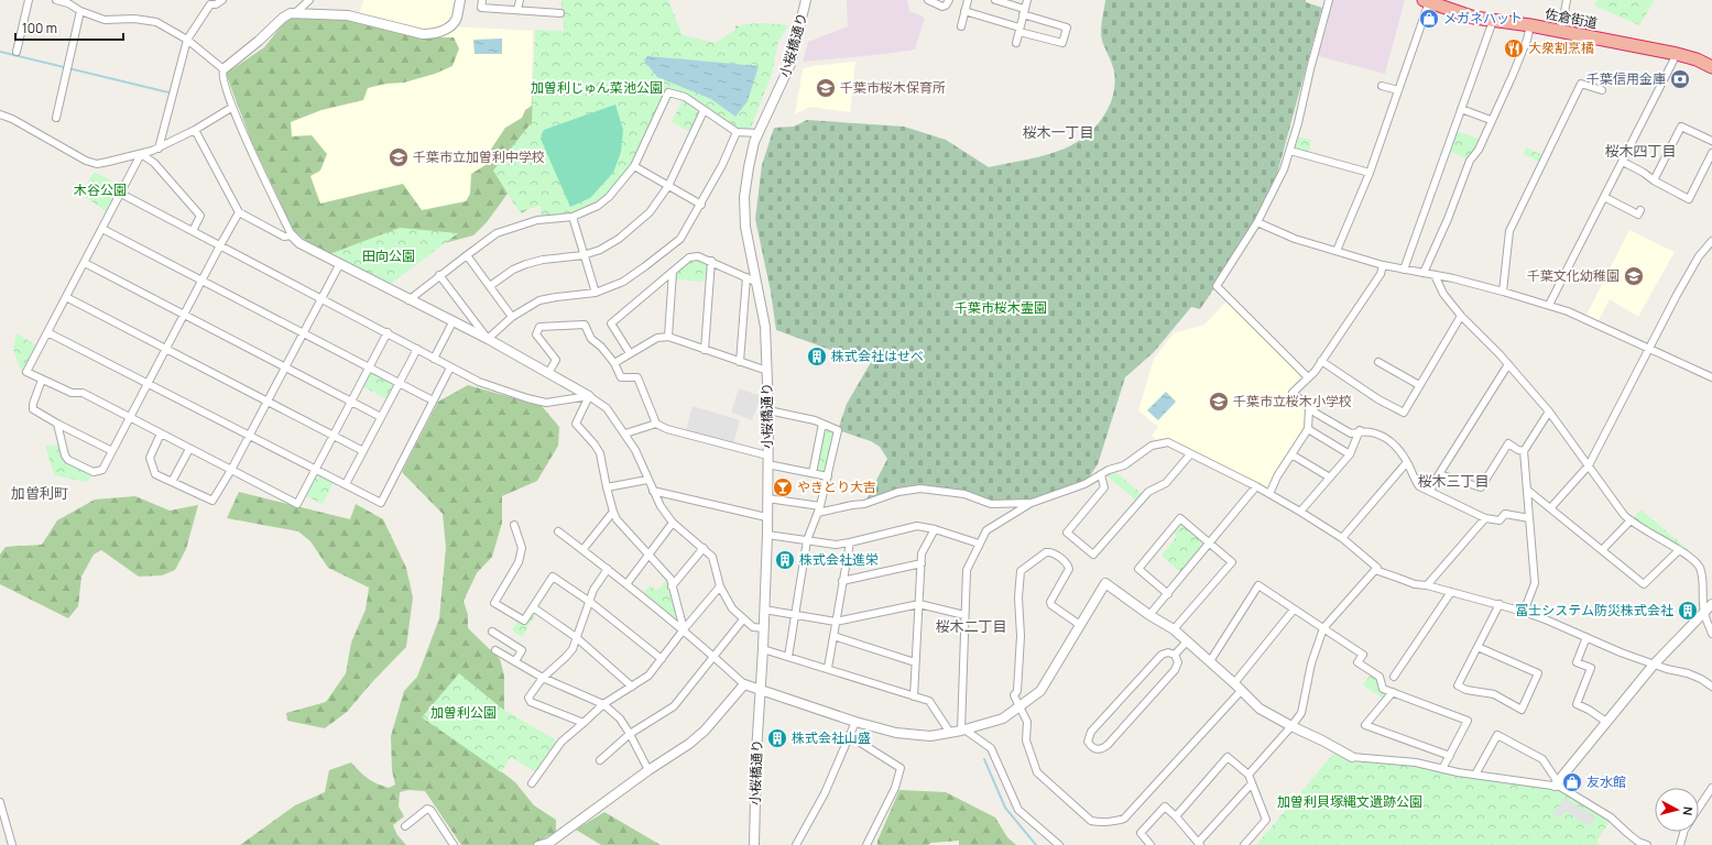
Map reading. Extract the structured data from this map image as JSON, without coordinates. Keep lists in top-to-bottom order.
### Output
{
  "streets": {
    "highway": ["佐倉街道"],
    "street": ["小桜橋通り"]
  },
  "districts": [
    "桜木一丁目",
    "桜木四丁目",
    "桜木三丁目",
    "加曽利町",
    "桜木二丁目"
  ],
  "parks": [
    "加曽利じゅん菜池公園",
    "木谷公園",
    "田向公園",
    "千葉市桜木霊園",
    "加曽利公園",
    "加曽利貝塚縄文遺跡公園"
  ],
  "places": {
    "shop": ["メガネハット", "友水館"],
    "restaurant": ["大衆割烹橘"],
    "bank": ["千葉信用金庫"],
    "school or university": [
      "千葉市桜木保育所",
      "千葉市立加曽利中学校",
      "千葉文化幼稚園",
      "千葉市立桜木小学校"
    ],
    "building": [
      "株式会社はせべ",
      "株式会社進栄",
      "冨士システム防災株式会社",
      "株式会社山盛"
    ],
    "bar": ["やきとり大吉"]
  },
  "scale_bar": "100 m",
  "north": "right"
}
